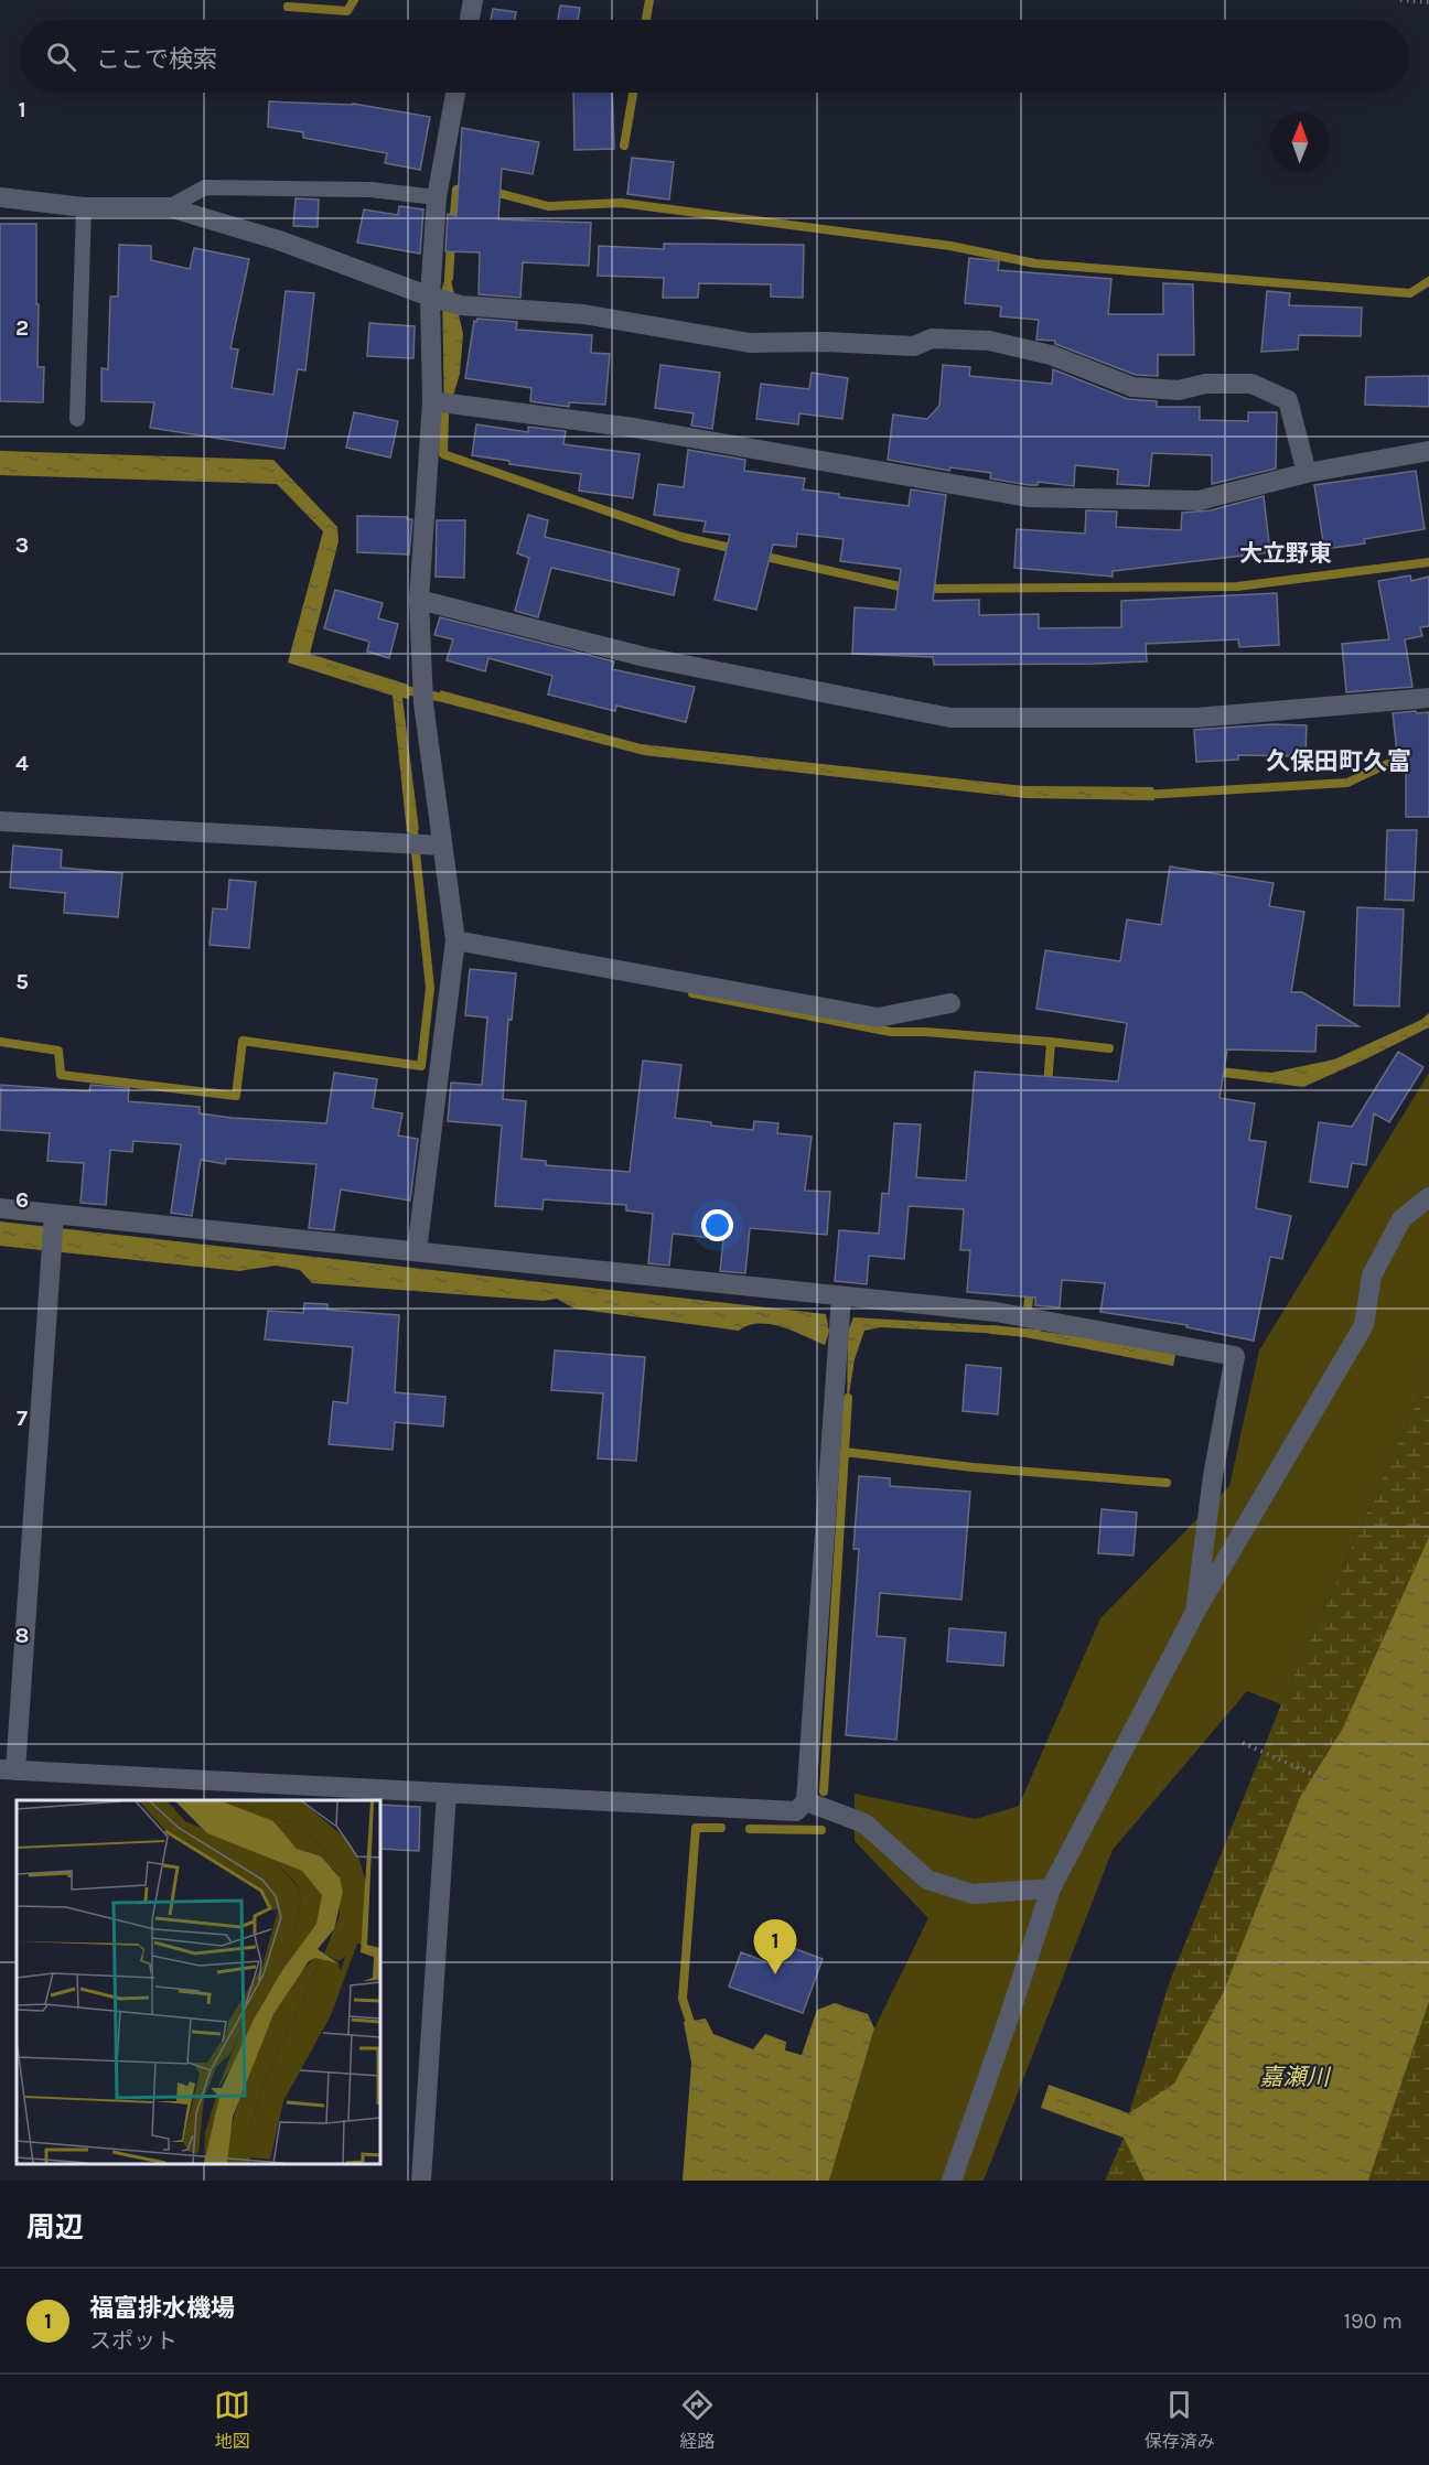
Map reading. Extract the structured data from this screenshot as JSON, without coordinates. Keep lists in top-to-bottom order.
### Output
{
  "districts": ["大立野東", "久保田町久富"],
  "water": ["嘉瀬川"],
  "north": "top",
  "page": {
    "search": "ここで検索",
    "pins": "1",
    "heading": "周辺",
    "list": [
      {
        "mark": "1",
        "name": "福富排水機場",
        "note": "スポット",
        "value": "190 m"
      }
    ],
    "nav": ["地図", "経路", "保存済み"]
  },
  "grid": {
    "rows": [
      "1",
      "2",
      "3",
      "4",
      "5",
      "6",
      "7",
      "8"
    ]
  }
}
